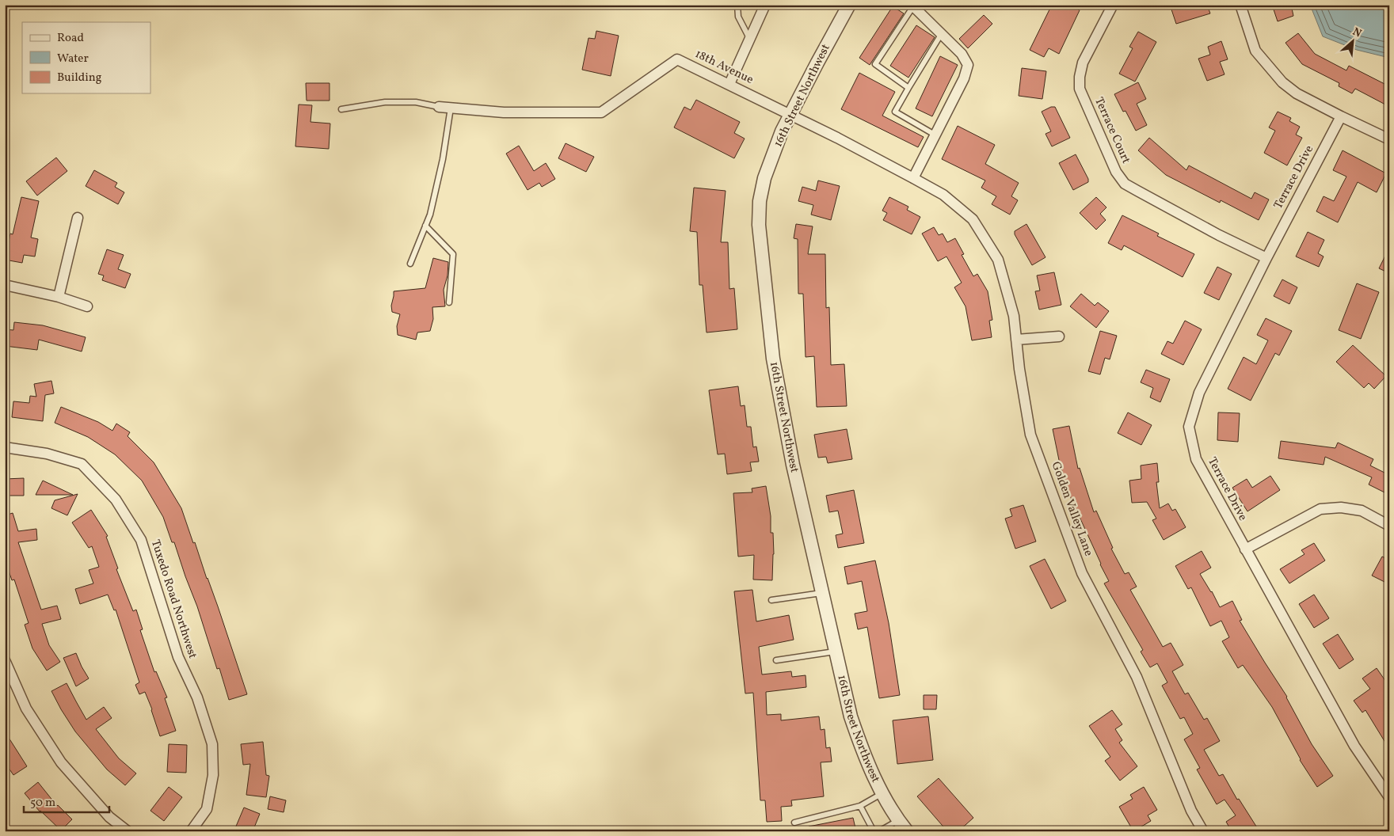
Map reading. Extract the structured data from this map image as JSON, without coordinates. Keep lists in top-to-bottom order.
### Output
{
  "streets": {
    "street": [
      "18th Avenue",
      "16th Street Northwest",
      "Terrace Court",
      "Terrace Drive",
      "Golden Valley Lane",
      "Tuxedo Road Northwest"
    ]
  },
  "crossings": [
    ["18th Avenue", "16th Street Northwest"],
    ["18th Avenue", "Golden Valley Lane"],
    ["Terrace Court", "Terrace Drive"]
  ],
  "legend": ["Road", "Water", "Building"],
  "scale_bar": "50 m",
  "north": "top right"
}
